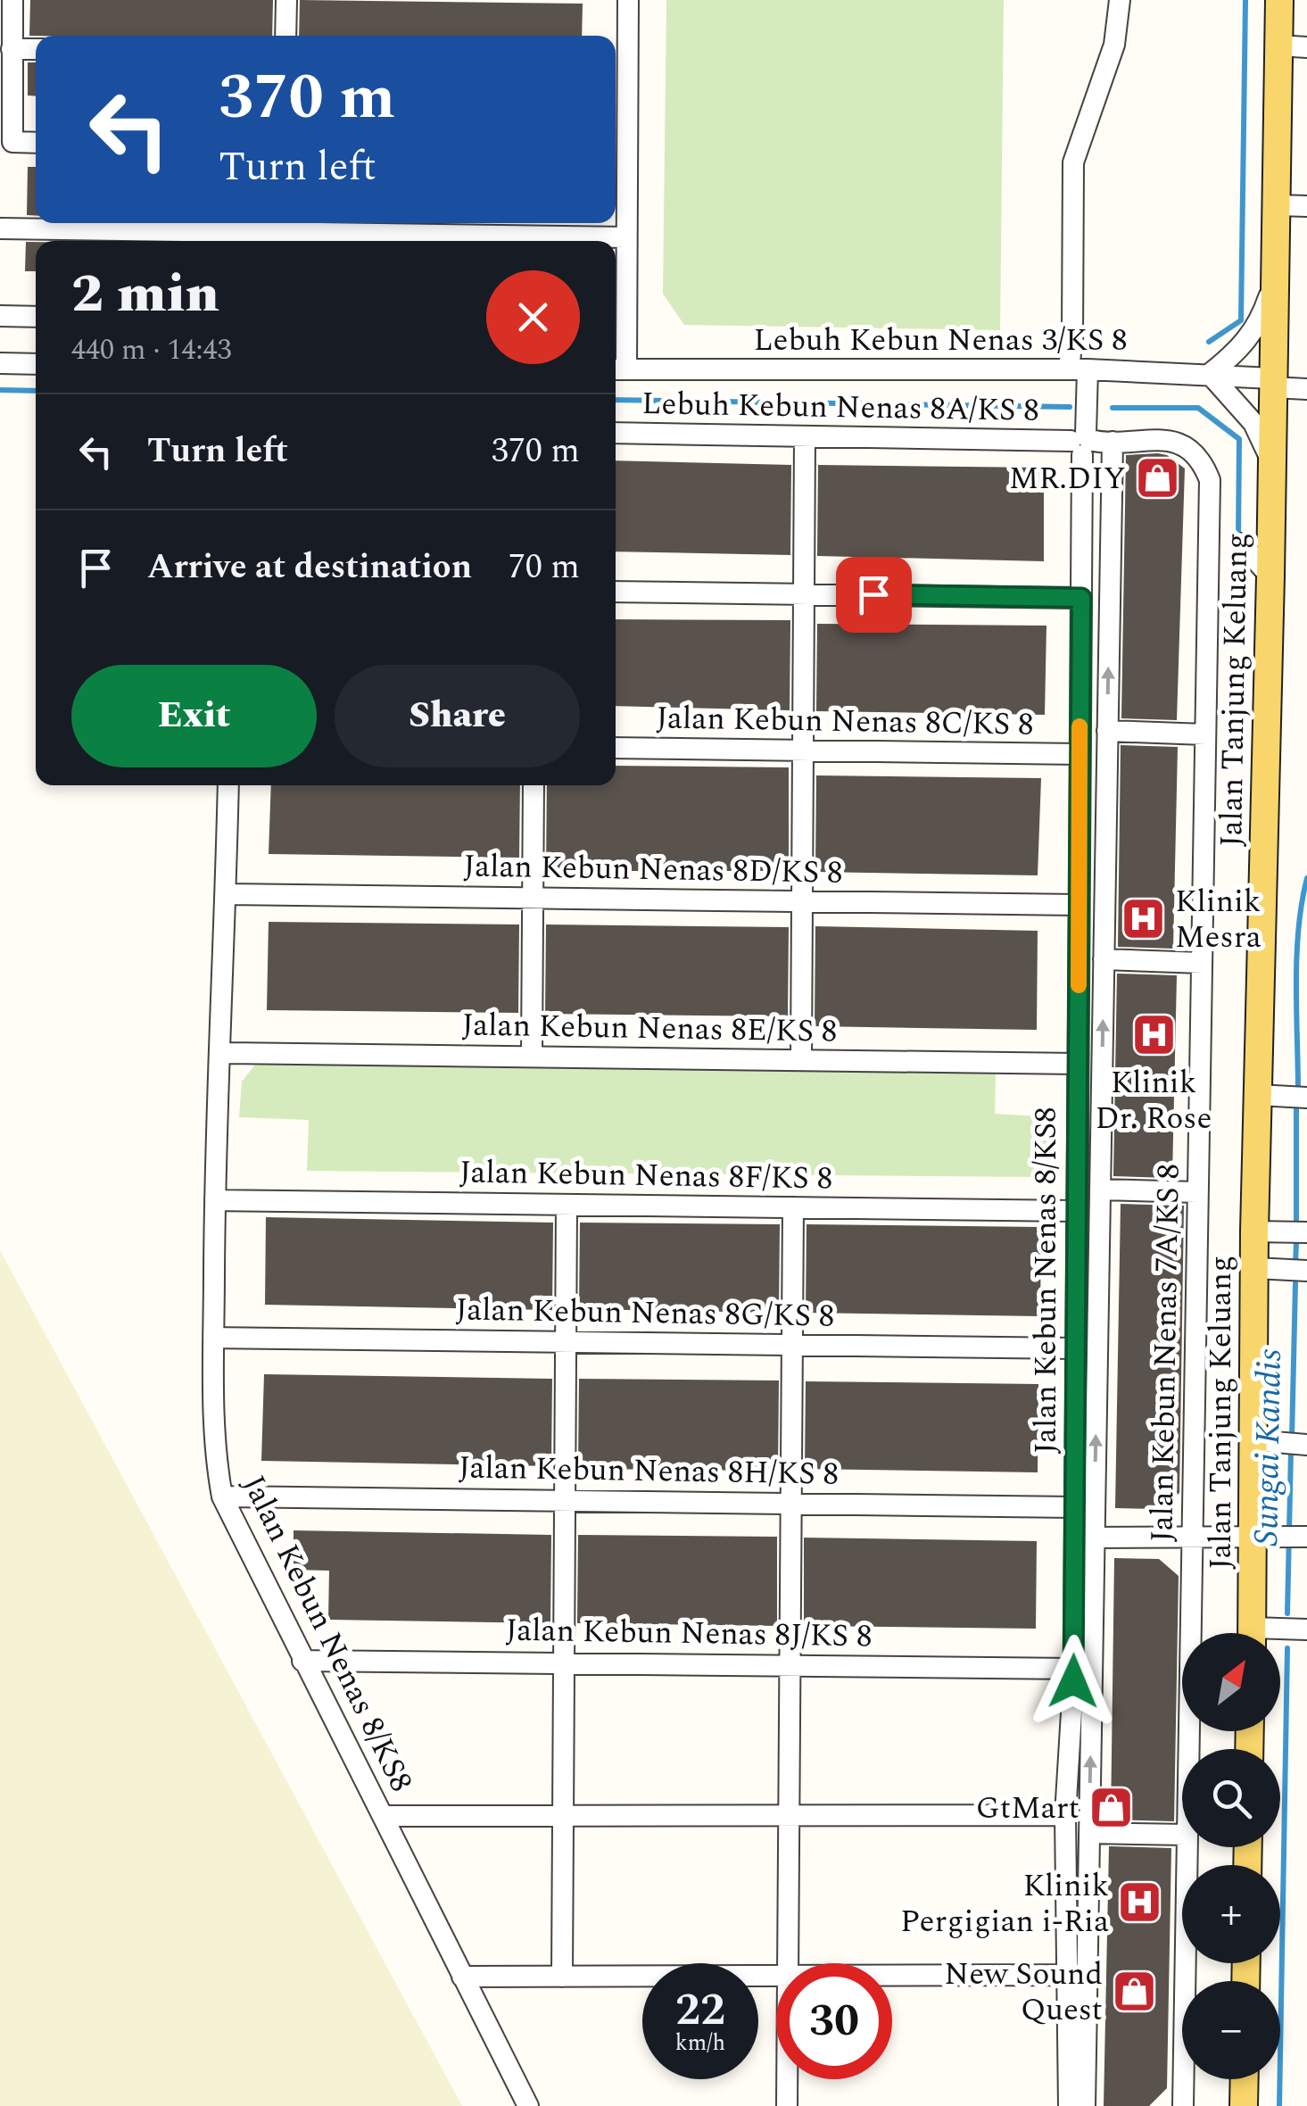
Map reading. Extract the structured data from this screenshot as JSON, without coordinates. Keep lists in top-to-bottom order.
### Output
{
  "streets": {
    "main road": ["Jalan Tanjung Keluang"],
    "street": [
      "Lebuh Kebun Nenas 3/KS 8",
      "Lebuh Kebun Nenas 8A/KS 8",
      "Jalan Kebun Nenas 8C/KS 8",
      "Jalan Kebun Nenas 8D/KS 8",
      "Jalan Kebun Nenas 8E/KS 8",
      "Jalan Kebun Nenas 8F/KS 8",
      "Jalan Kebun Nenas 8/KS8",
      "Jalan Kebun Nenas 8G/KS 8",
      "Jalan Kebun Nenas 7A/KS 8",
      "Jalan Kebun Nenas 8H/KS 8",
      "Jalan Kebun Nenas 8J/KS 8"
    ]
  },
  "crossings": [
    ["Lebuh Kebun Nenas 3/KS 8", "Jalan Tanjung Keluang"],
    ["Lebuh Kebun Nenas 3/KS 8", "Jalan Kebun Nenas 8/KS8"],
    ["Lebuh Kebun Nenas 8A/KS 8", "Jalan Kebun Nenas 8/KS8"],
    ["Lebuh Kebun Nenas 8A/KS 8", "Jalan Kebun Nenas 7A/KS 8"],
    ["Jalan Kebun Nenas 8C/KS 8", "Jalan Kebun Nenas 8/KS8"],
    ["Jalan Kebun Nenas 8D/KS 8", "Jalan Kebun Nenas 8/KS8"],
    ["Jalan Kebun Nenas 8E/KS 8", "Jalan Kebun Nenas 8/KS8"],
    ["Jalan Kebun Nenas 8F/KS 8", "Jalan Kebun Nenas 8/KS8"],
    ["Jalan Kebun Nenas 8/KS8", "Jalan Kebun Nenas 8G/KS 8"],
    ["Jalan Kebun Nenas 8/KS8", "Jalan Kebun Nenas 7A/KS 8"],
    ["Jalan Kebun Nenas 8/KS8", "Jalan Kebun Nenas 8H/KS 8"],
    ["Jalan Kebun Nenas 8/KS8", "Jalan Kebun Nenas 8J/KS 8"]
  ],
  "water": ["Sungai Kandis"],
  "places": {
    "shop": ["MR.DIY", "GtMart", "New Sound Quest"],
    "hospital": ["Klinik Mesra", "Klinik Dr. Rose", "Klinik Pergigian i-Ria"]
  },
  "north": "top right",
  "page": {
    "turn": ["370 m", "Turn left"],
    "heading": ["2 min", "440 m · 14:43"],
    "list": [
      {
        "name": "Turn left",
        "value": "370 m"
      },
      {
        "name": "Arrive at destination",
        "value": "70 m"
      }
    ],
    "buttons": ["Exit", "Share"],
    "map_buttons": ["+", "−"],
    "speed": "22 km/h",
    "limit": "30"
  }
}
